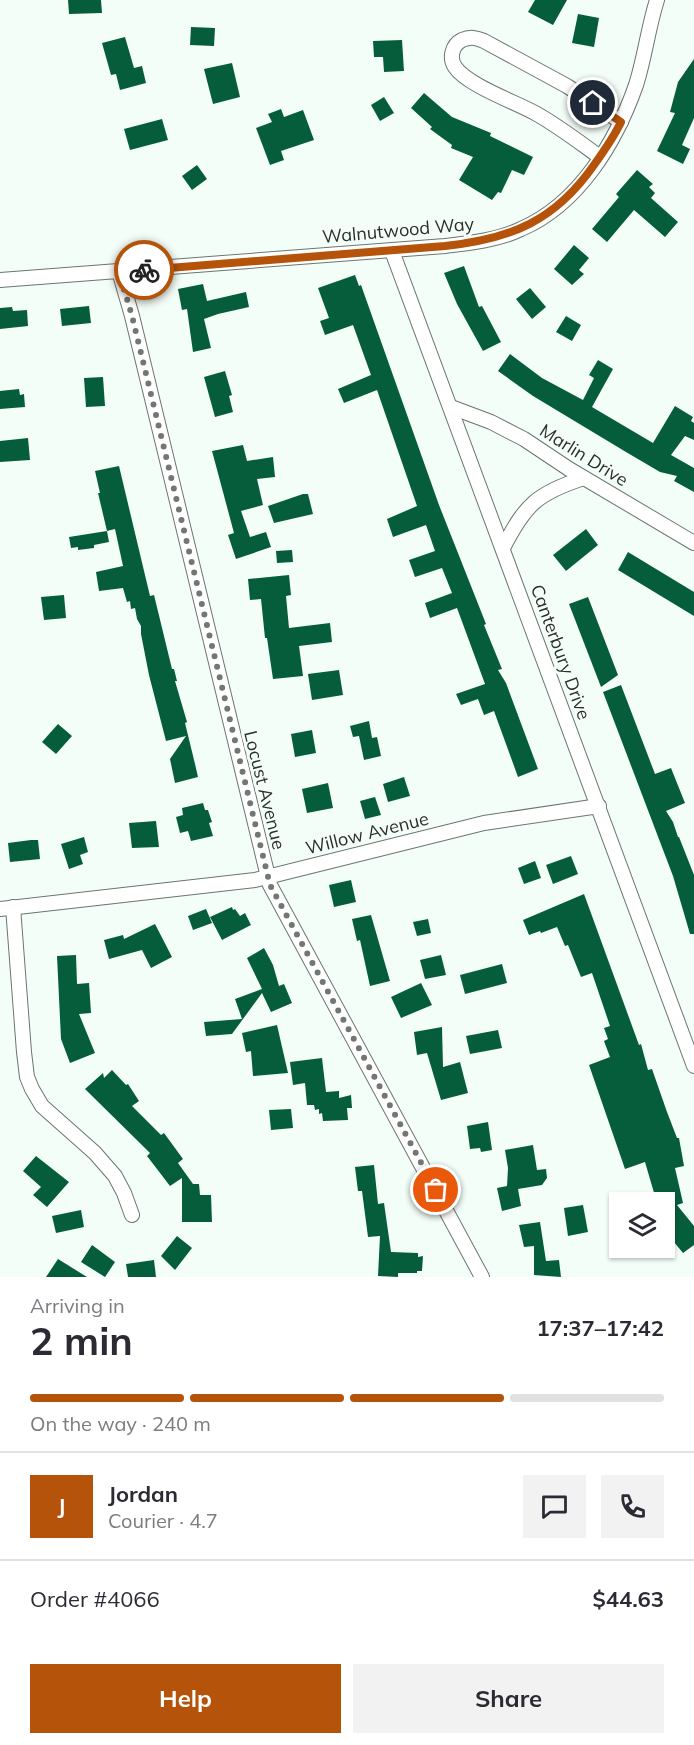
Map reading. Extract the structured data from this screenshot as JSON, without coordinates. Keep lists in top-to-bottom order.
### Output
{
  "streets": {
    "street": [
      "Walnutwood Way",
      "Marlin Drive",
      "Canterbury Drive",
      "Locust Avenue",
      "Willow Avenue"
    ]
  },
  "crossings": [
    ["Walnutwood Way", "Canterbury Drive"],
    ["Walnutwood Way", "Locust Avenue"],
    ["Marlin Drive", "Canterbury Drive"],
    ["Canterbury Drive", "Willow Avenue"],
    ["Locust Avenue", "Willow Avenue"]
  ],
  "page": {
    "heading": ["2 min", "Arriving in", "17:37–17:42"],
    "panel": [
      "Jordan",
      "Courier · 4.7",
      "Order #4066",
      "$44.63"
    ],
    "bar": "On the way · 240 m",
    "round": "J",
    "buttons": ["Help", "Share"]
  }
}
